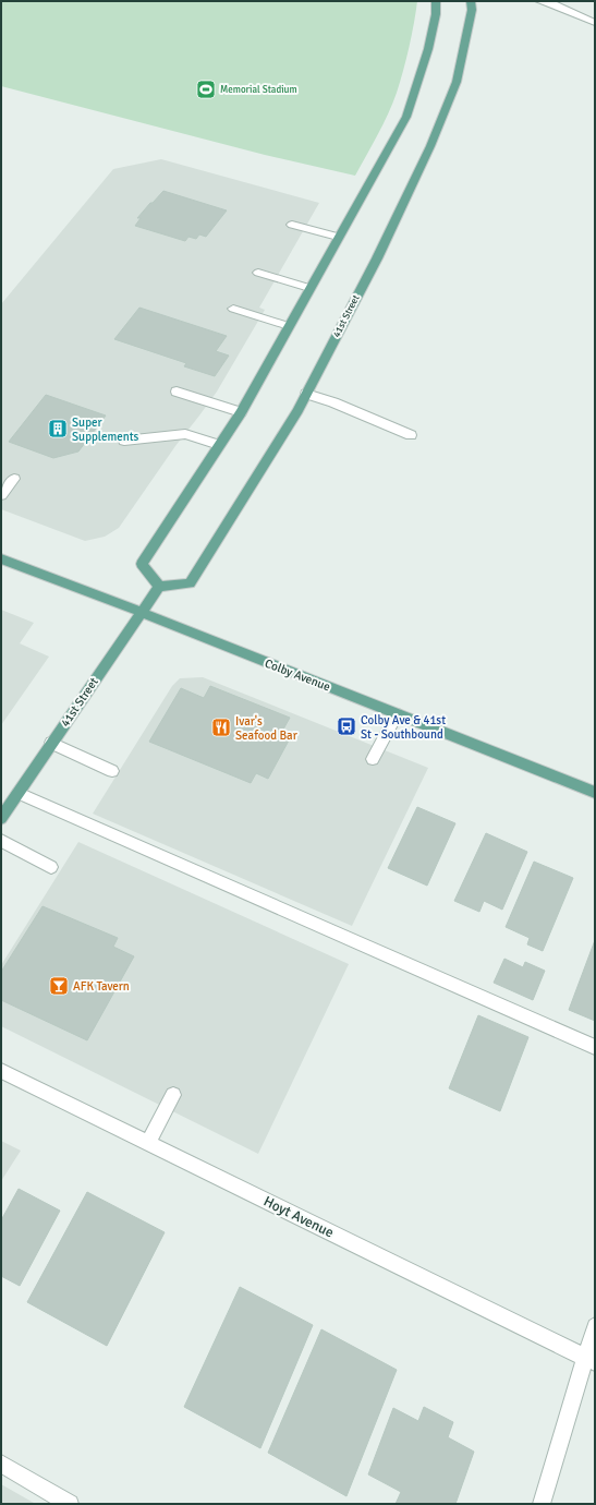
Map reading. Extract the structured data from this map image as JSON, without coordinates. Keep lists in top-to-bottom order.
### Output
{
  "streets": {
    "main road": ["41st Street", "Colby Avenue"],
    "street": ["Hoyt Avenue"]
  },
  "crossings": [
    ["41st Street", "Colby Avenue"]
  ],
  "places": {
    "sports": ["Memorial Stadium"],
    "building": ["Super Supplements"],
    "bus stop": ["Colby Ave & 41st St - Southbound"],
    "restaurant": ["Ivar's Seafood Bar"],
    "bar": ["AFK Tavern"]
  }
}
